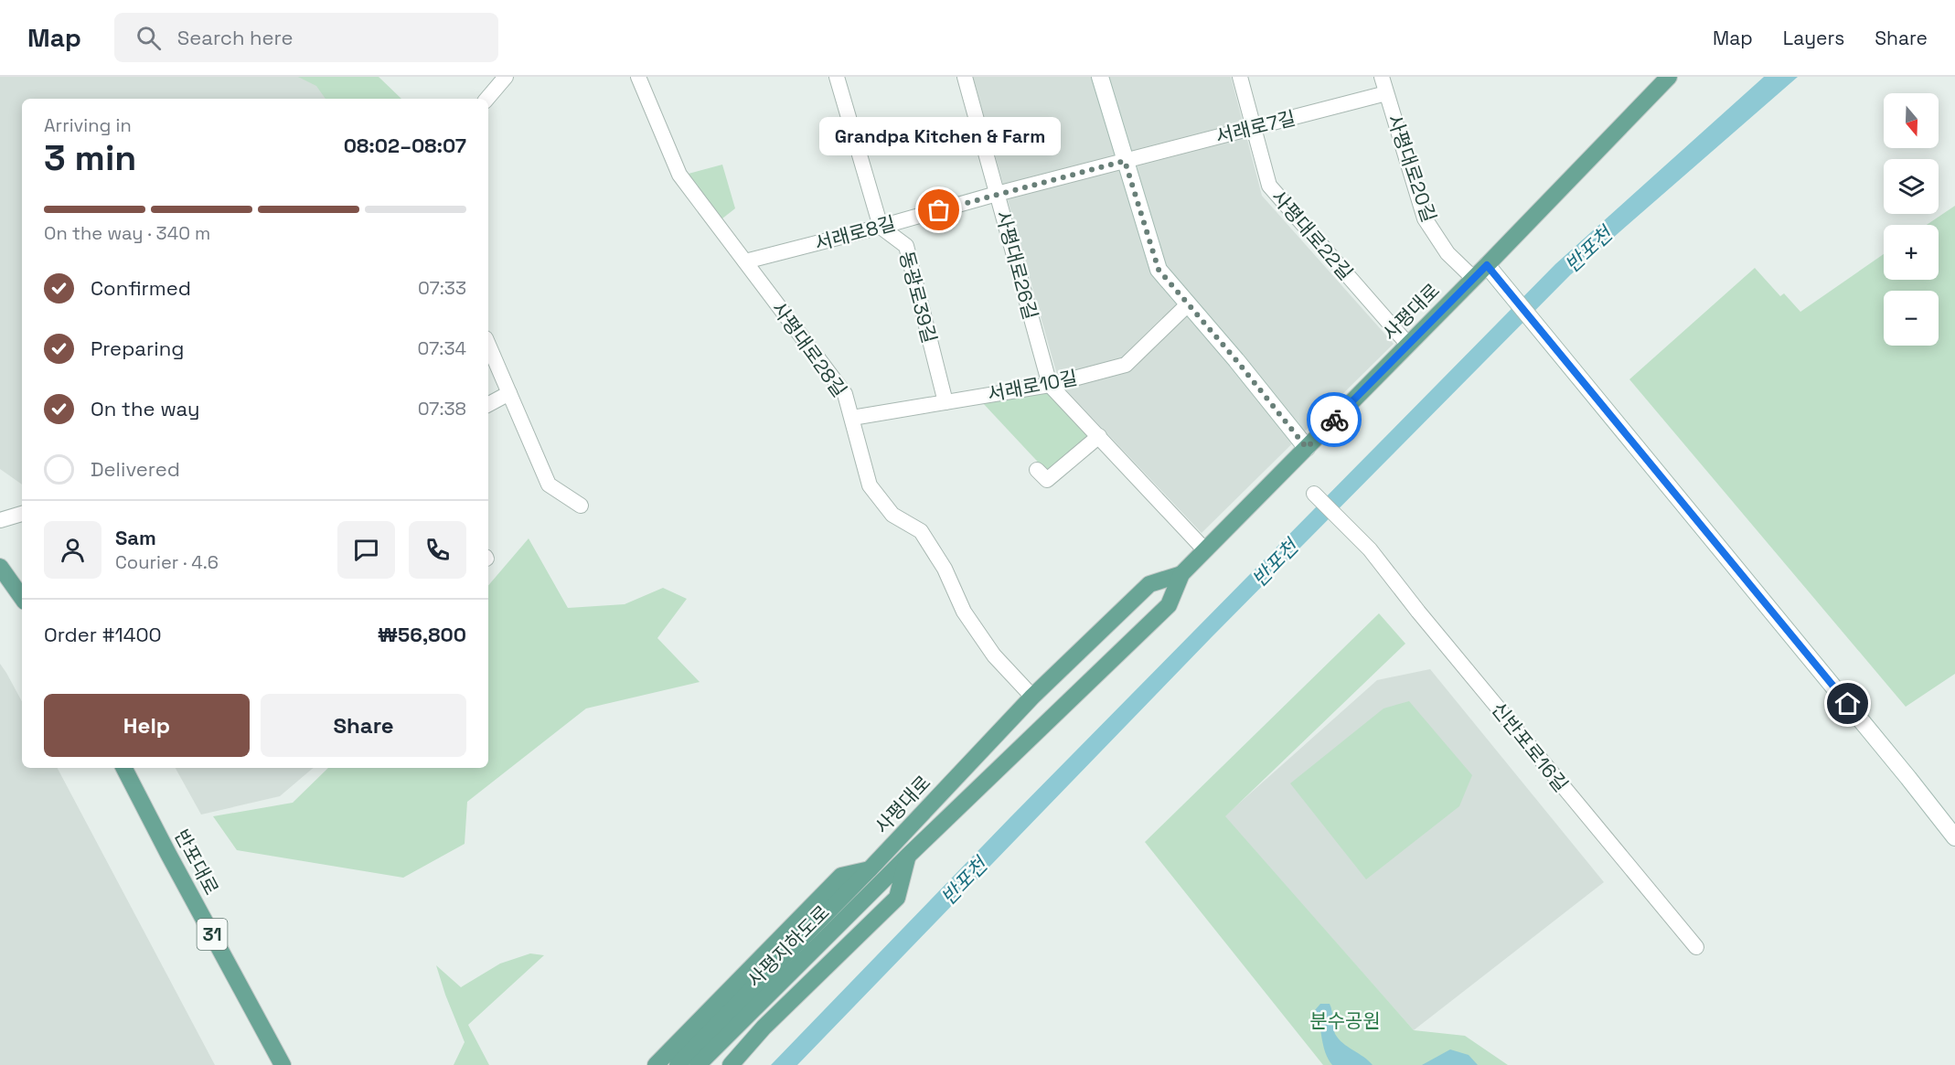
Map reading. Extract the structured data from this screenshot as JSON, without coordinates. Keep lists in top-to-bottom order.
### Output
{
  "streets": {
    "main road": [
      "사평대로",
      "반포대로",
      "31",
      "사평지하도로"
    ],
    "street": [
      "서래로7길",
      "사평대로20길",
      "서래로8길",
      "사평대로22길",
      "사평대로26길",
      "동광로39길",
      "사평대로28길",
      "서래로10길",
      "신반포로16길"
    ]
  },
  "crossings": [
    ["서래로7길", "사평대로20길"],
    ["서래로7길", "서래로8길"],
    ["서래로7길", "사평대로22길"],
    ["사평대로20길", "사평대로"],
    ["서래로8길", "사평대로26길"],
    ["서래로8길", "동광로39길"],
    ["서래로8길", "사평대로28길"],
    ["사평대로22길", "사평대로"],
    ["사평대로26길", "사평대로"],
    ["사평대로26길", "서래로10길"],
    ["동광로39길", "서래로10길"],
    ["사평대로", "사평대로28길"],
    ["사평대로", "사평지하도로"],
    ["사평대로28길", "서래로10길"]
  ],
  "water": ["반포천"],
  "parks": ["분수공원"],
  "places": ["Grandpa Kitchen & Farm"],
  "north": "bottom",
  "page": {
    "header": "Map",
    "search": "Search here",
    "nav": ["Map", "Layers", "Share"],
    "map_buttons": ["+", "−"],
    "heading": ["3 min", "Arriving in", "08:02–08:07"],
    "panel": [
      "Sam",
      "Courier · 4.6",
      "Order #1400",
      "₩56,800"
    ],
    "bubble": "Grandpa Kitchen & Farm",
    "bar": "On the way · 340 m",
    "list": [
      ["Confirmed", "07:33"],
      ["Preparing", "07:34"],
      ["On the way", "07:38"],
      "Delivered"
    ],
    "buttons": ["Help", "Share"]
  }
}
